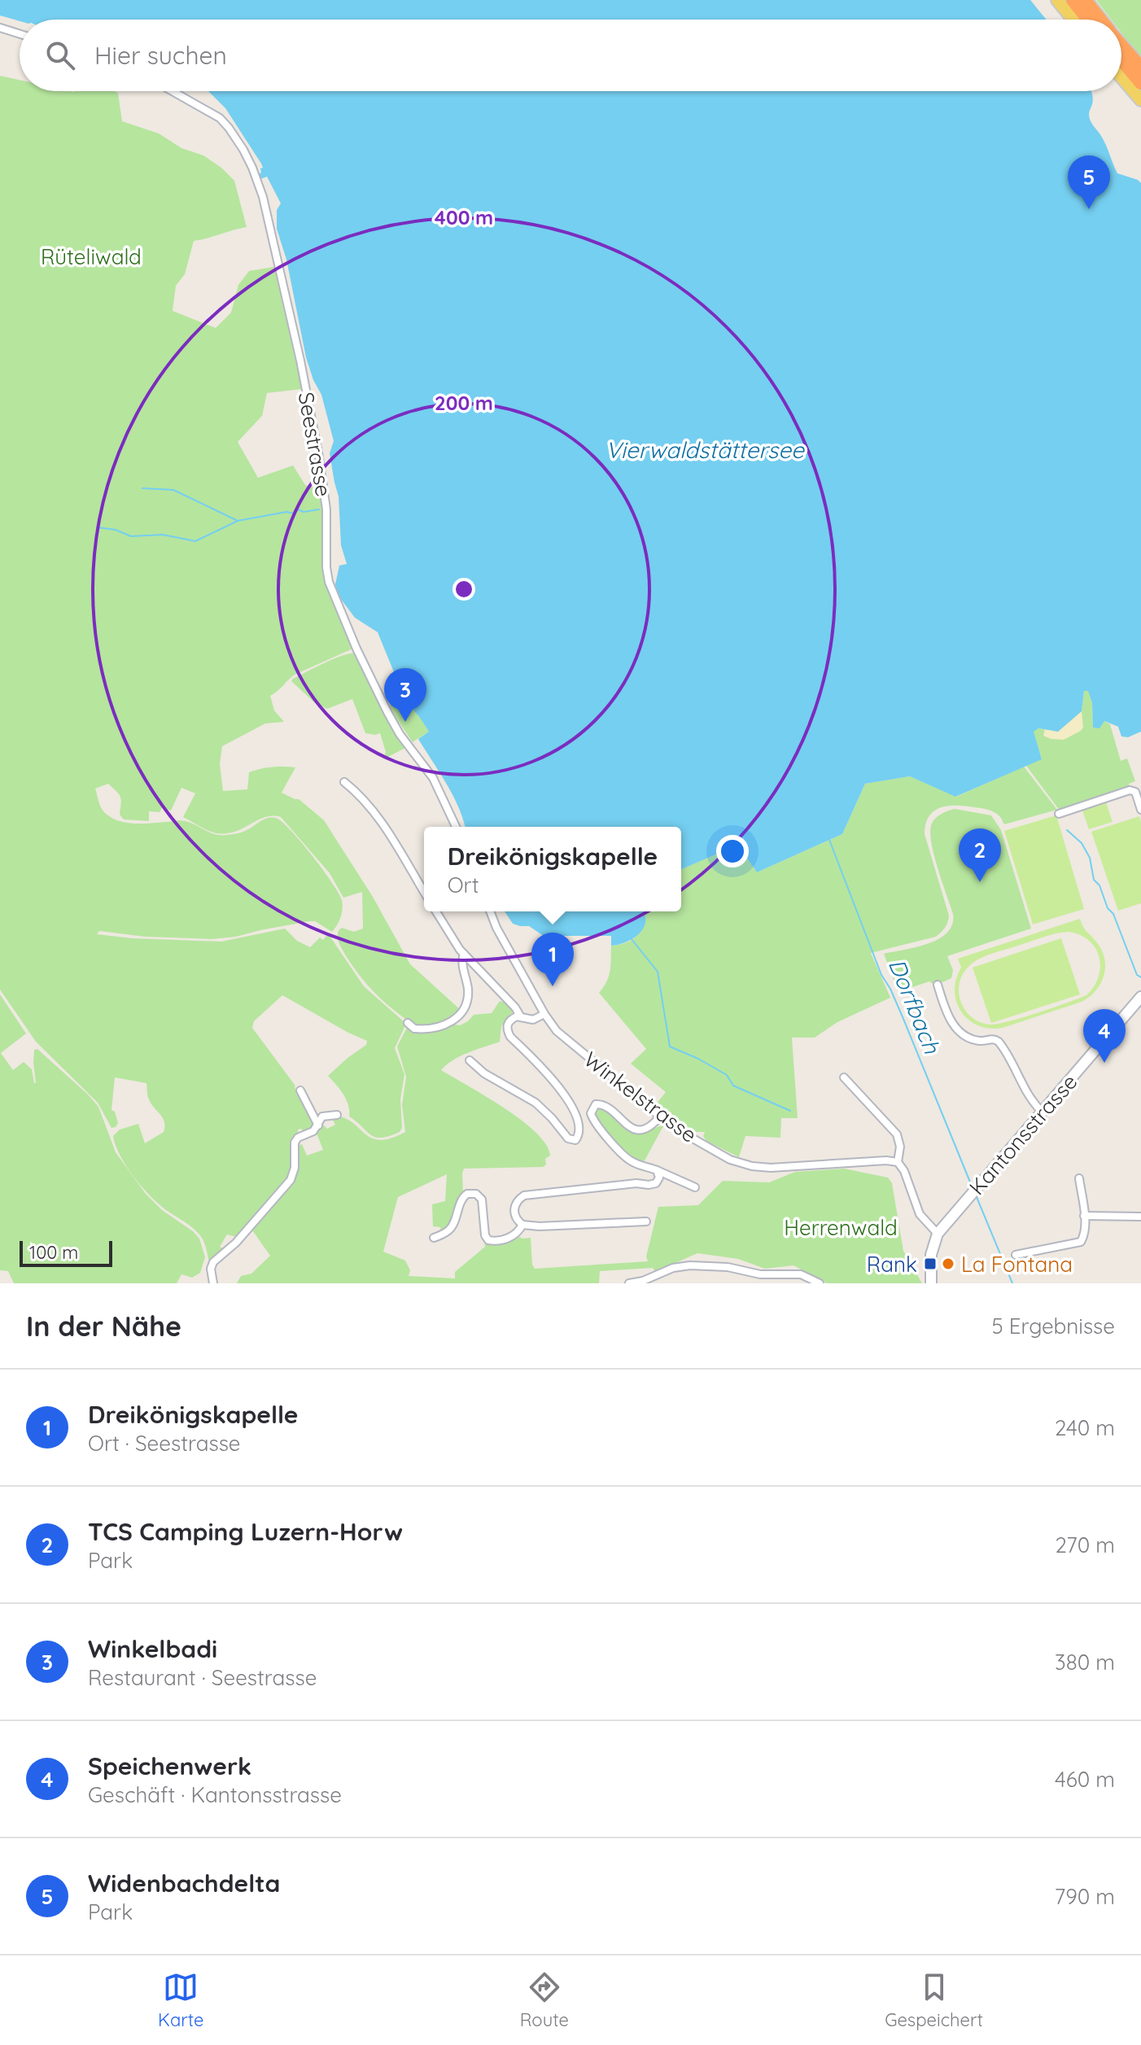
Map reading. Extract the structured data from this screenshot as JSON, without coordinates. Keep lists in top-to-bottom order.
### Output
{
  "streets": {
    "main road": ["Kantonsstrasse"],
    "street": ["Seestrasse", "Winkelstrasse"]
  },
  "water": ["Vierwaldstättersee", "Dorfbach"],
  "parks": ["Rüteliwald", "Herrenwald"],
  "places": {
    "transit": ["Rank"],
    "other": ["La Fontana"]
  },
  "scale_bar": "100 m",
  "page": {
    "search": "Hier suchen",
    "pins": [
      "5",
      "3",
      "2",
      "1",
      "4"
    ],
    "popup": ["Dreikönigskapelle", "Ort"],
    "scale": "100 m",
    "heading": ["In der Nähe", "5 Ergebnisse"],
    "list": [
      {
        "mark": "1",
        "name": "Dreikönigskapelle",
        "note": "Ort · Seestrasse",
        "value": "240 m"
      },
      {
        "mark": "2",
        "name": "TCS Camping Luzern-Horw",
        "note": "Park",
        "value": "270 m"
      },
      {
        "mark": "3",
        "name": "Winkelbadi",
        "note": "Restaurant · Seestrasse",
        "value": "380 m"
      },
      {
        "mark": "4",
        "name": "Speichenwerk",
        "note": "Geschäft · Kantonsstrasse",
        "value": "460 m"
      },
      {
        "mark": "5",
        "name": "Widenbachdelta",
        "note": "Park",
        "value": "790 m"
      }
    ],
    "nav": ["Karte", "Route", "Gespeichert"]
  },
  "rings": ["400 m", "200 m"]
}
